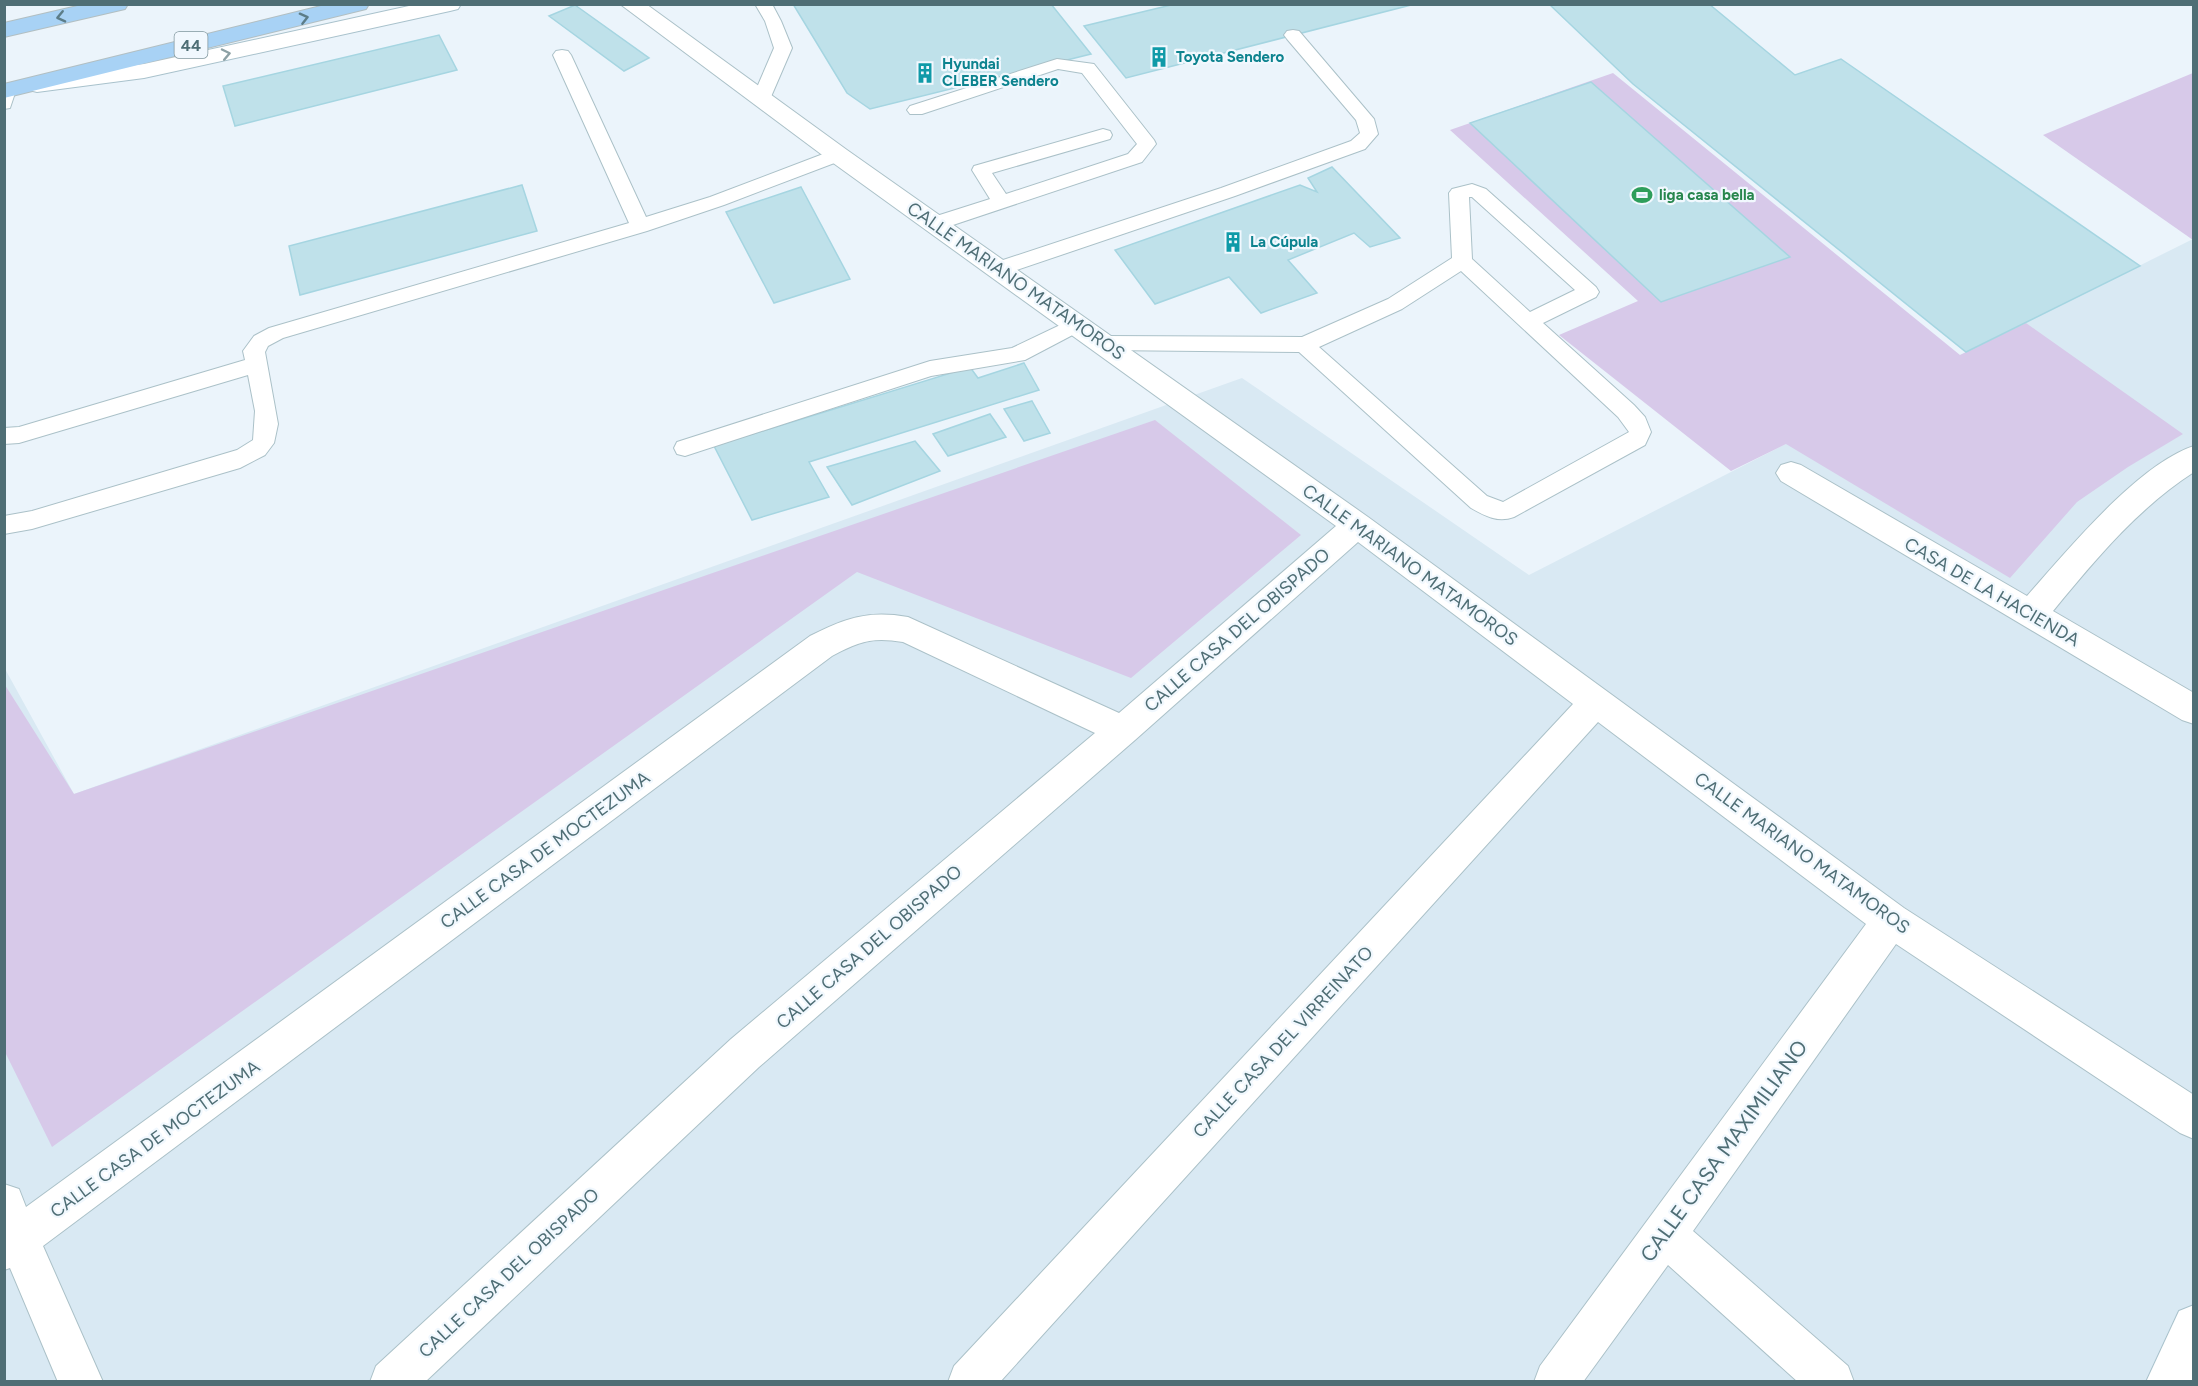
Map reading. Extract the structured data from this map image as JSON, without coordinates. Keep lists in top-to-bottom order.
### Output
{
  "streets": {
    "main road": ["44"],
    "street": [
      "CALLE MARIANO MATAMOROS",
      "CASA DE LA HACIENDA",
      "CALLE CASA DEL OBISPADO",
      "CALLE CASA DE MOCTEZUMA",
      "CALLE CASA DEL VIRREINATO",
      "CALLE CASA MAXIMILIANO"
    ]
  },
  "crossings": [
    ["CALLE MARIANO MATAMOROS", "CALLE CASA DEL OBISPADO"],
    ["CALLE MARIANO MATAMOROS", "CALLE CASA DEL VIRREINATO"],
    ["CALLE MARIANO MATAMOROS", "CALLE CASA MAXIMILIANO"],
    ["CALLE CASA DEL OBISPADO", "CALLE CASA DE MOCTEZUMA"]
  ],
  "places": {
    "building": ["Toyota Sendero", "Hyundai CLEBER Sendero", "La Cúpula"],
    "sports": ["liga casa bella"]
  }
}
